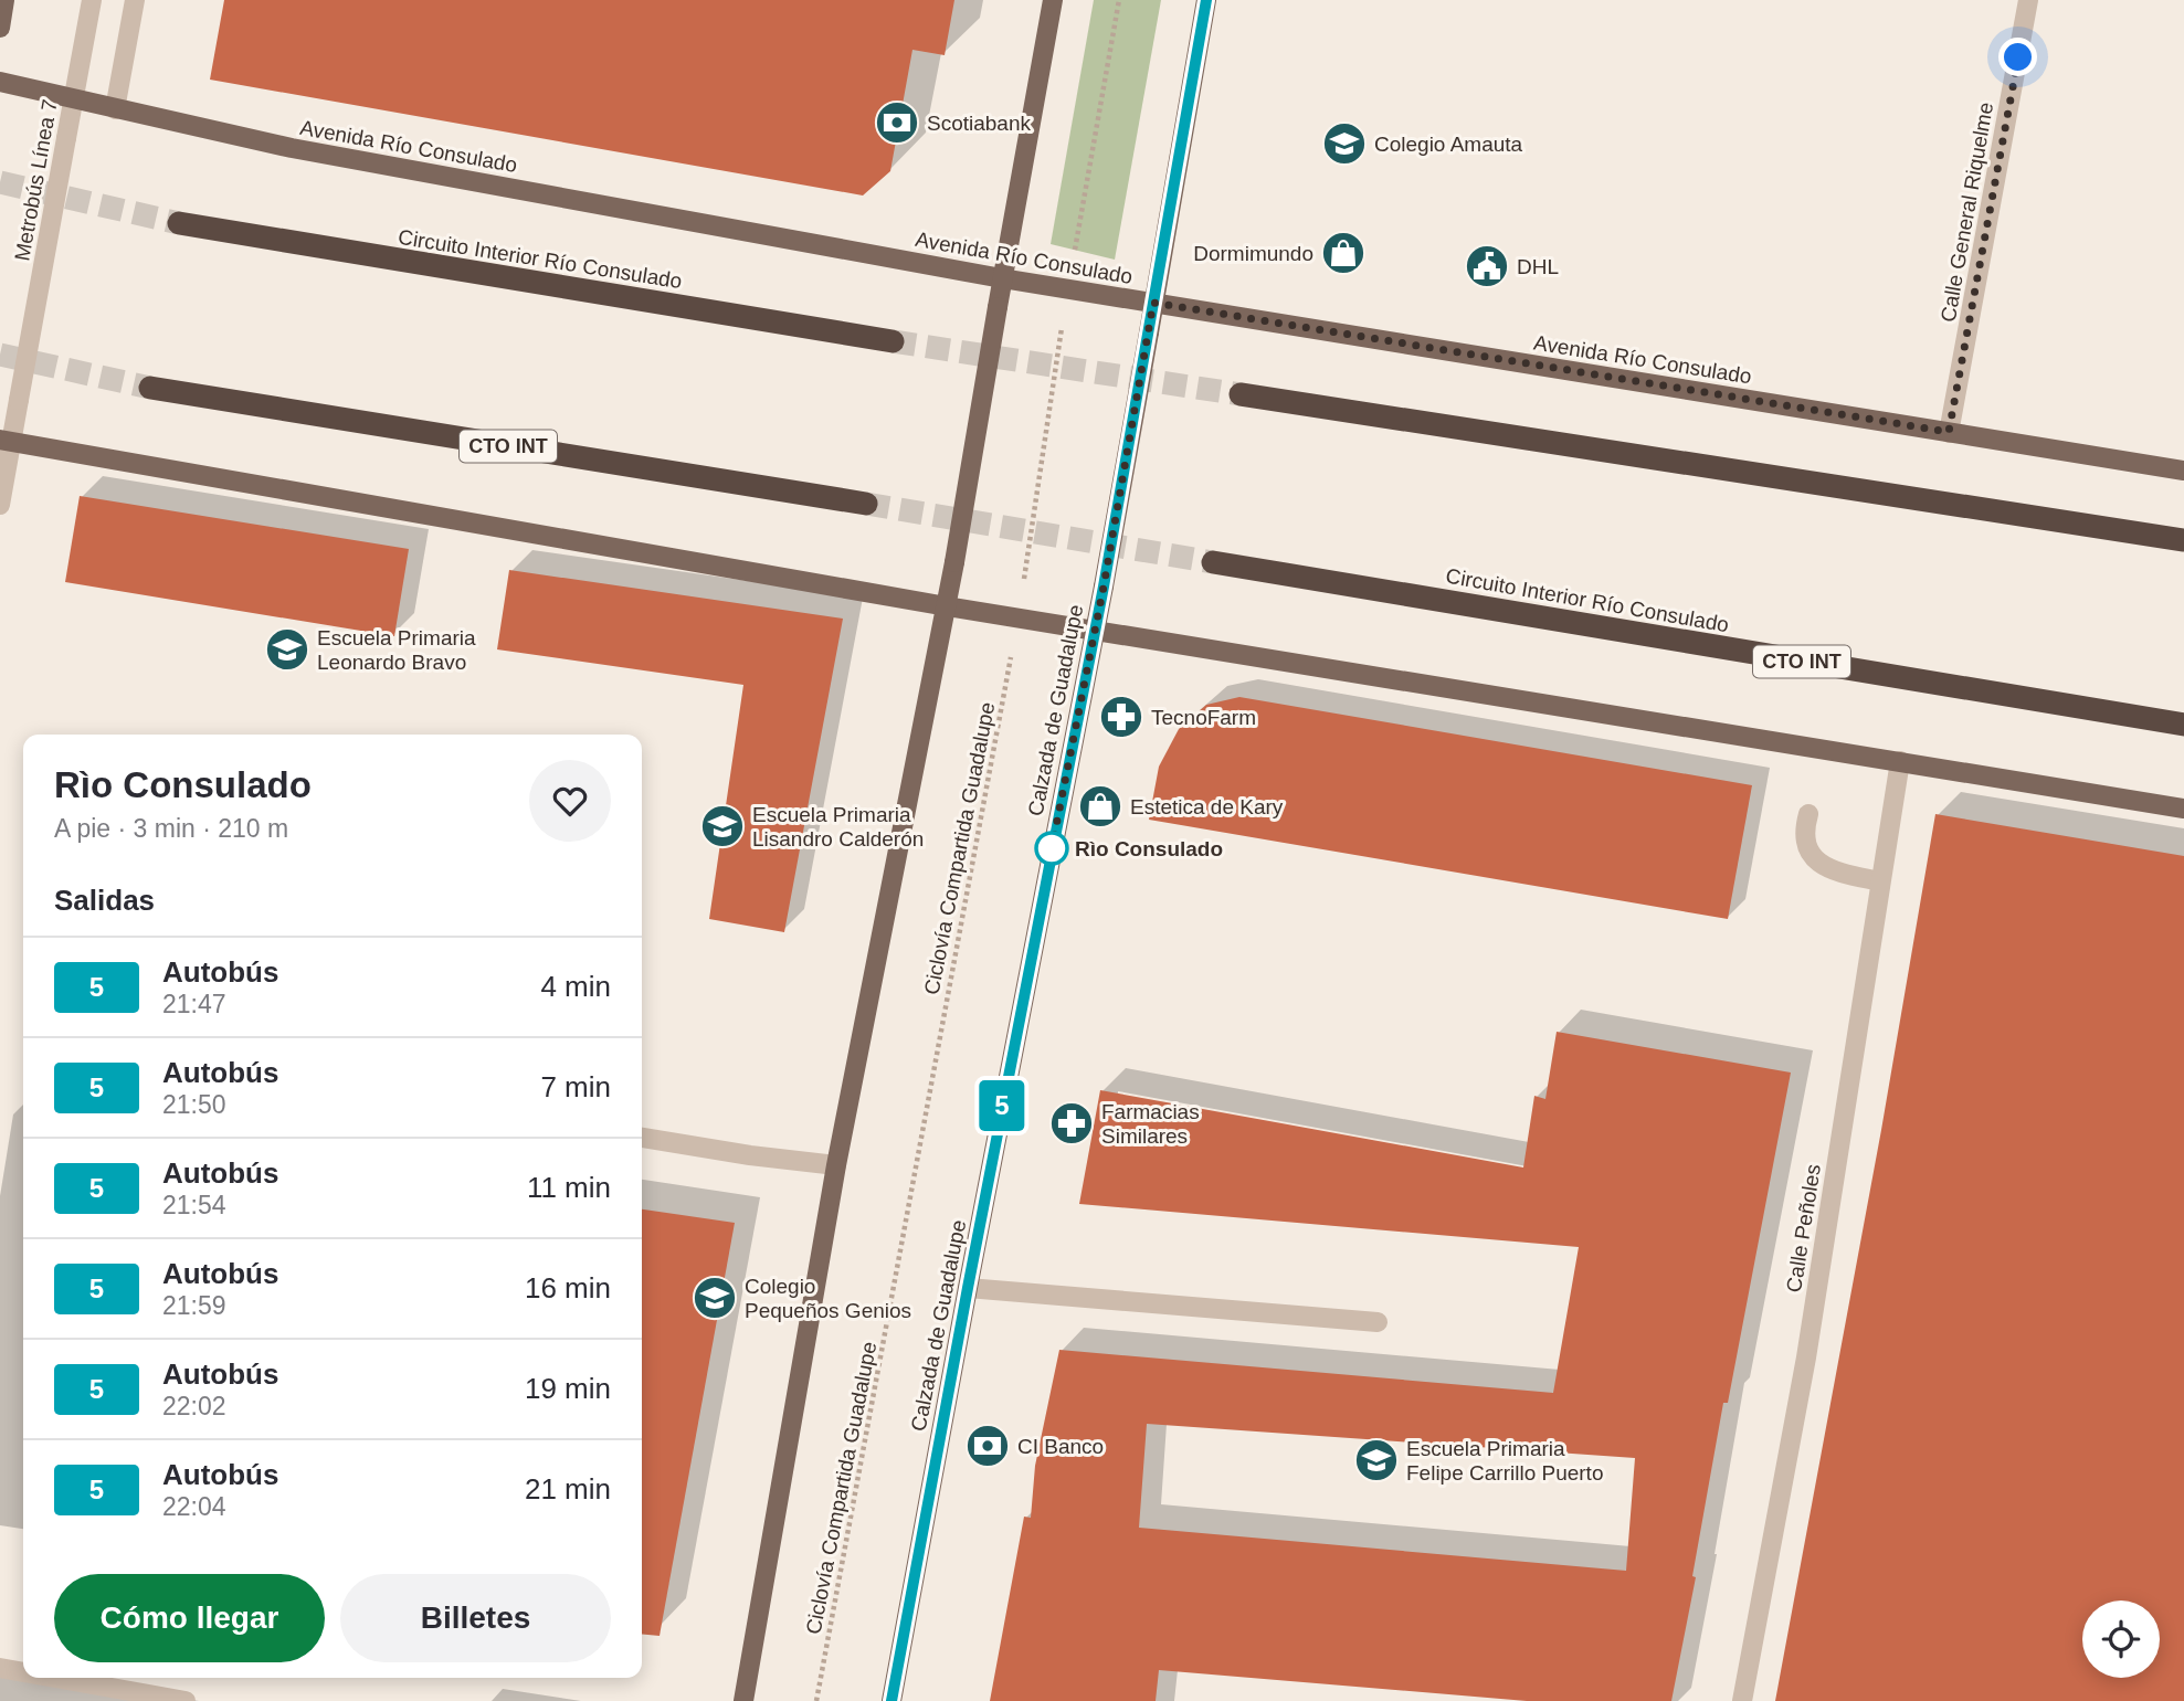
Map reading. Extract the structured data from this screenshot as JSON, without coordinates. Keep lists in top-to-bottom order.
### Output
{
  "streets": {
    "highway": ["Circuito Interior Río Consulado", "CTO INT"],
    "main road": ["Avenida Río Consulado", "Calzada de Guadalupe"],
    "street": ["Metrobús Línea 7", "Calle General Riquelme", "Calle Peñoles"],
    "path": ["Ciclovía Compartida Guadalupe"]
  },
  "crossings": [
    ["Avenida Río Consulado", "Metrobús Línea 7"],
    ["Avenida Río Consulado", "Calle General Riquelme"],
    ["Avenida Río Consulado", "Calzada de Guadalupe"],
    ["Avenida Río Consulado", "Ciclovía Compartida Guadalupe"]
  ],
  "places": {
    "bank": ["Scotiabank", "CI Banco"],
    "school or university": [
      "Colegio Amauta",
      "Escuela Primaria Leonardo Bravo",
      "Escuela Primaria Lisandro Calderón",
      "Colegio Pequeños Genios",
      "Escuela Primaria Felipe Carrillo Puerto"
    ],
    "shop": ["Dormimundo", "Estetica de Kary"],
    "public building": ["DHL"],
    "pharmacy": ["TecnoFarm", "Farmacias Similares"],
    "other": ["Rìo Consulado"]
  },
  "lines": ["bus line 5"],
  "page": {
    "on_map": "5",
    "heading": [
      ["Rìo Consulado", "A pie · 3 min · 210 m"],
      "Salidas"
    ],
    "list": [
      {
        "mark": "5",
        "name": "Autobús",
        "note": "21:47",
        "value": "4 min"
      },
      {
        "mark": "5",
        "name": "Autobús",
        "note": "21:50",
        "value": "7 min"
      },
      {
        "mark": "5",
        "name": "Autobús",
        "note": "21:54",
        "value": "11 min"
      },
      {
        "mark": "5",
        "name": "Autobús",
        "note": "21:59",
        "value": "16 min"
      },
      {
        "mark": "5",
        "name": "Autobús",
        "note": "22:02",
        "value": "19 min"
      },
      {
        "mark": "5",
        "name": "Autobús",
        "note": "22:04",
        "value": "21 min"
      }
    ],
    "buttons": ["Cómo llegar", "Billetes"]
  }
}
